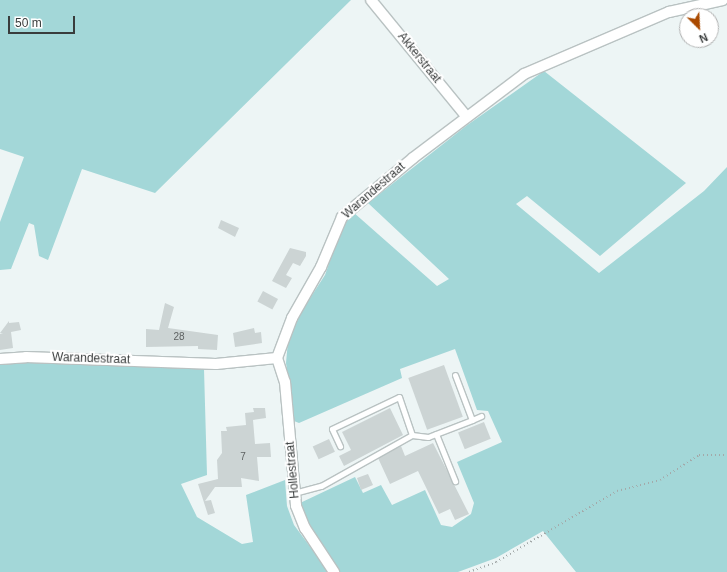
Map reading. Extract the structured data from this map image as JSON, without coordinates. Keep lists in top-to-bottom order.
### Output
{
  "streets": {
    "street": ["Akkerstraat", "Warandestraat", "Hollestraat"]
  },
  "crossings": [
    ["Akkerstraat", "Warandestraat"],
    ["Warandestraat", "Hollestraat"]
  ],
  "house_numbers": ["28", "7"],
  "scale_bar": "50 m",
  "north": "bottom right"
}
